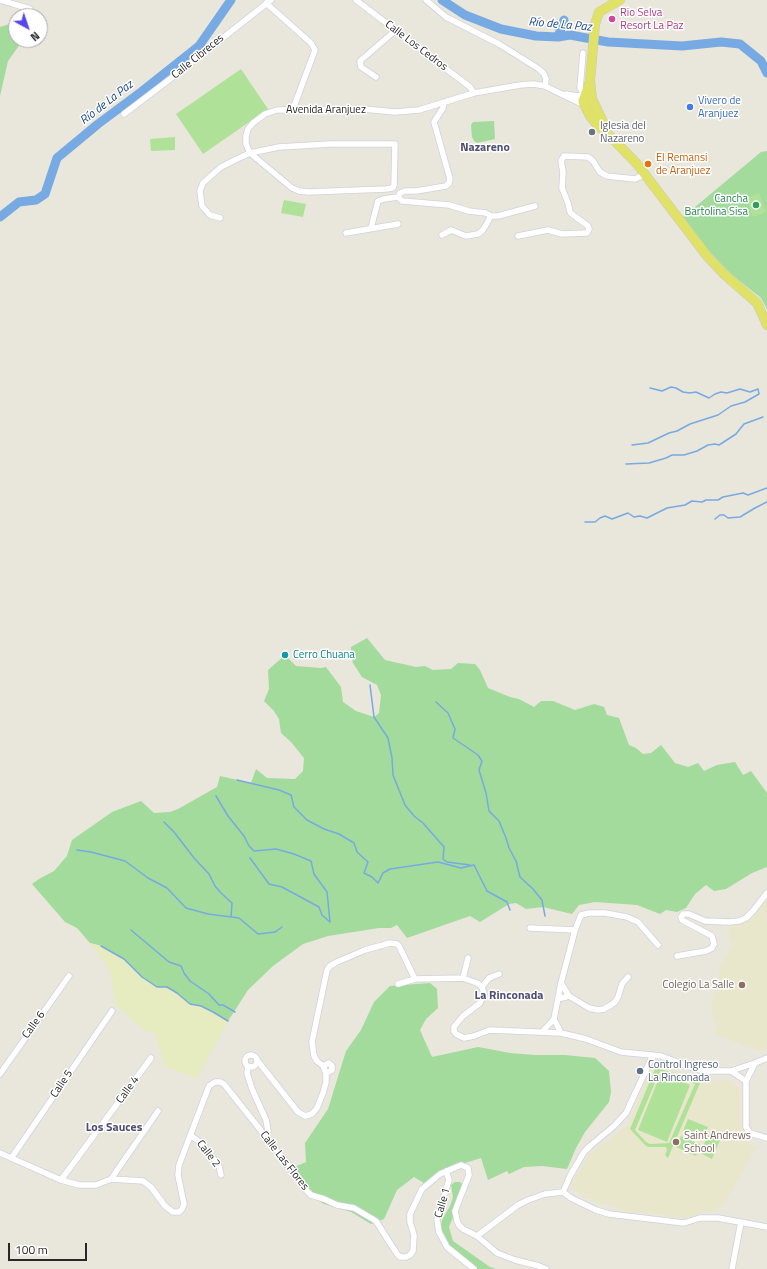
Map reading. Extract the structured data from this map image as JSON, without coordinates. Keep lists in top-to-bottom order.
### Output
{
  "streets": {
    "street": [
      "Calle Los Cedros",
      "Calle Cibreces",
      "Avenida Aranjuez",
      "Calle 6",
      "Calle 5",
      "Calle 4",
      "Calle 2",
      "Calle Las Flores",
      "Calle 1"
    ]
  },
  "crossings": [
    ["Calle Los Cedros", "Avenida Aranjuez"],
    ["Calle 5", "Calle Las Flores"],
    ["Calle 4", "Calle Las Flores"],
    ["Calle 2", "Calle Las Flores"],
    ["Calle Las Flores", "Calle 1"]
  ],
  "districts": ["Nazareno", "La Rinconada", "Los Sauces"],
  "water": ["Río de La Paz"],
  "places": [
    "Rio Selva Resort La Paz",
    "Vivero de Aranjuez",
    "Iglesia del Nazareno",
    "El Remansi de Aranjuez",
    "Cancha Bartolina Sisa",
    "Cerro Chuana",
    "Colegio La Salle",
    "Control Ingreso La Rinconada",
    "Saint Andrews School"
  ],
  "scale_bar": "100 m",
  "north": "bottom right"
}
